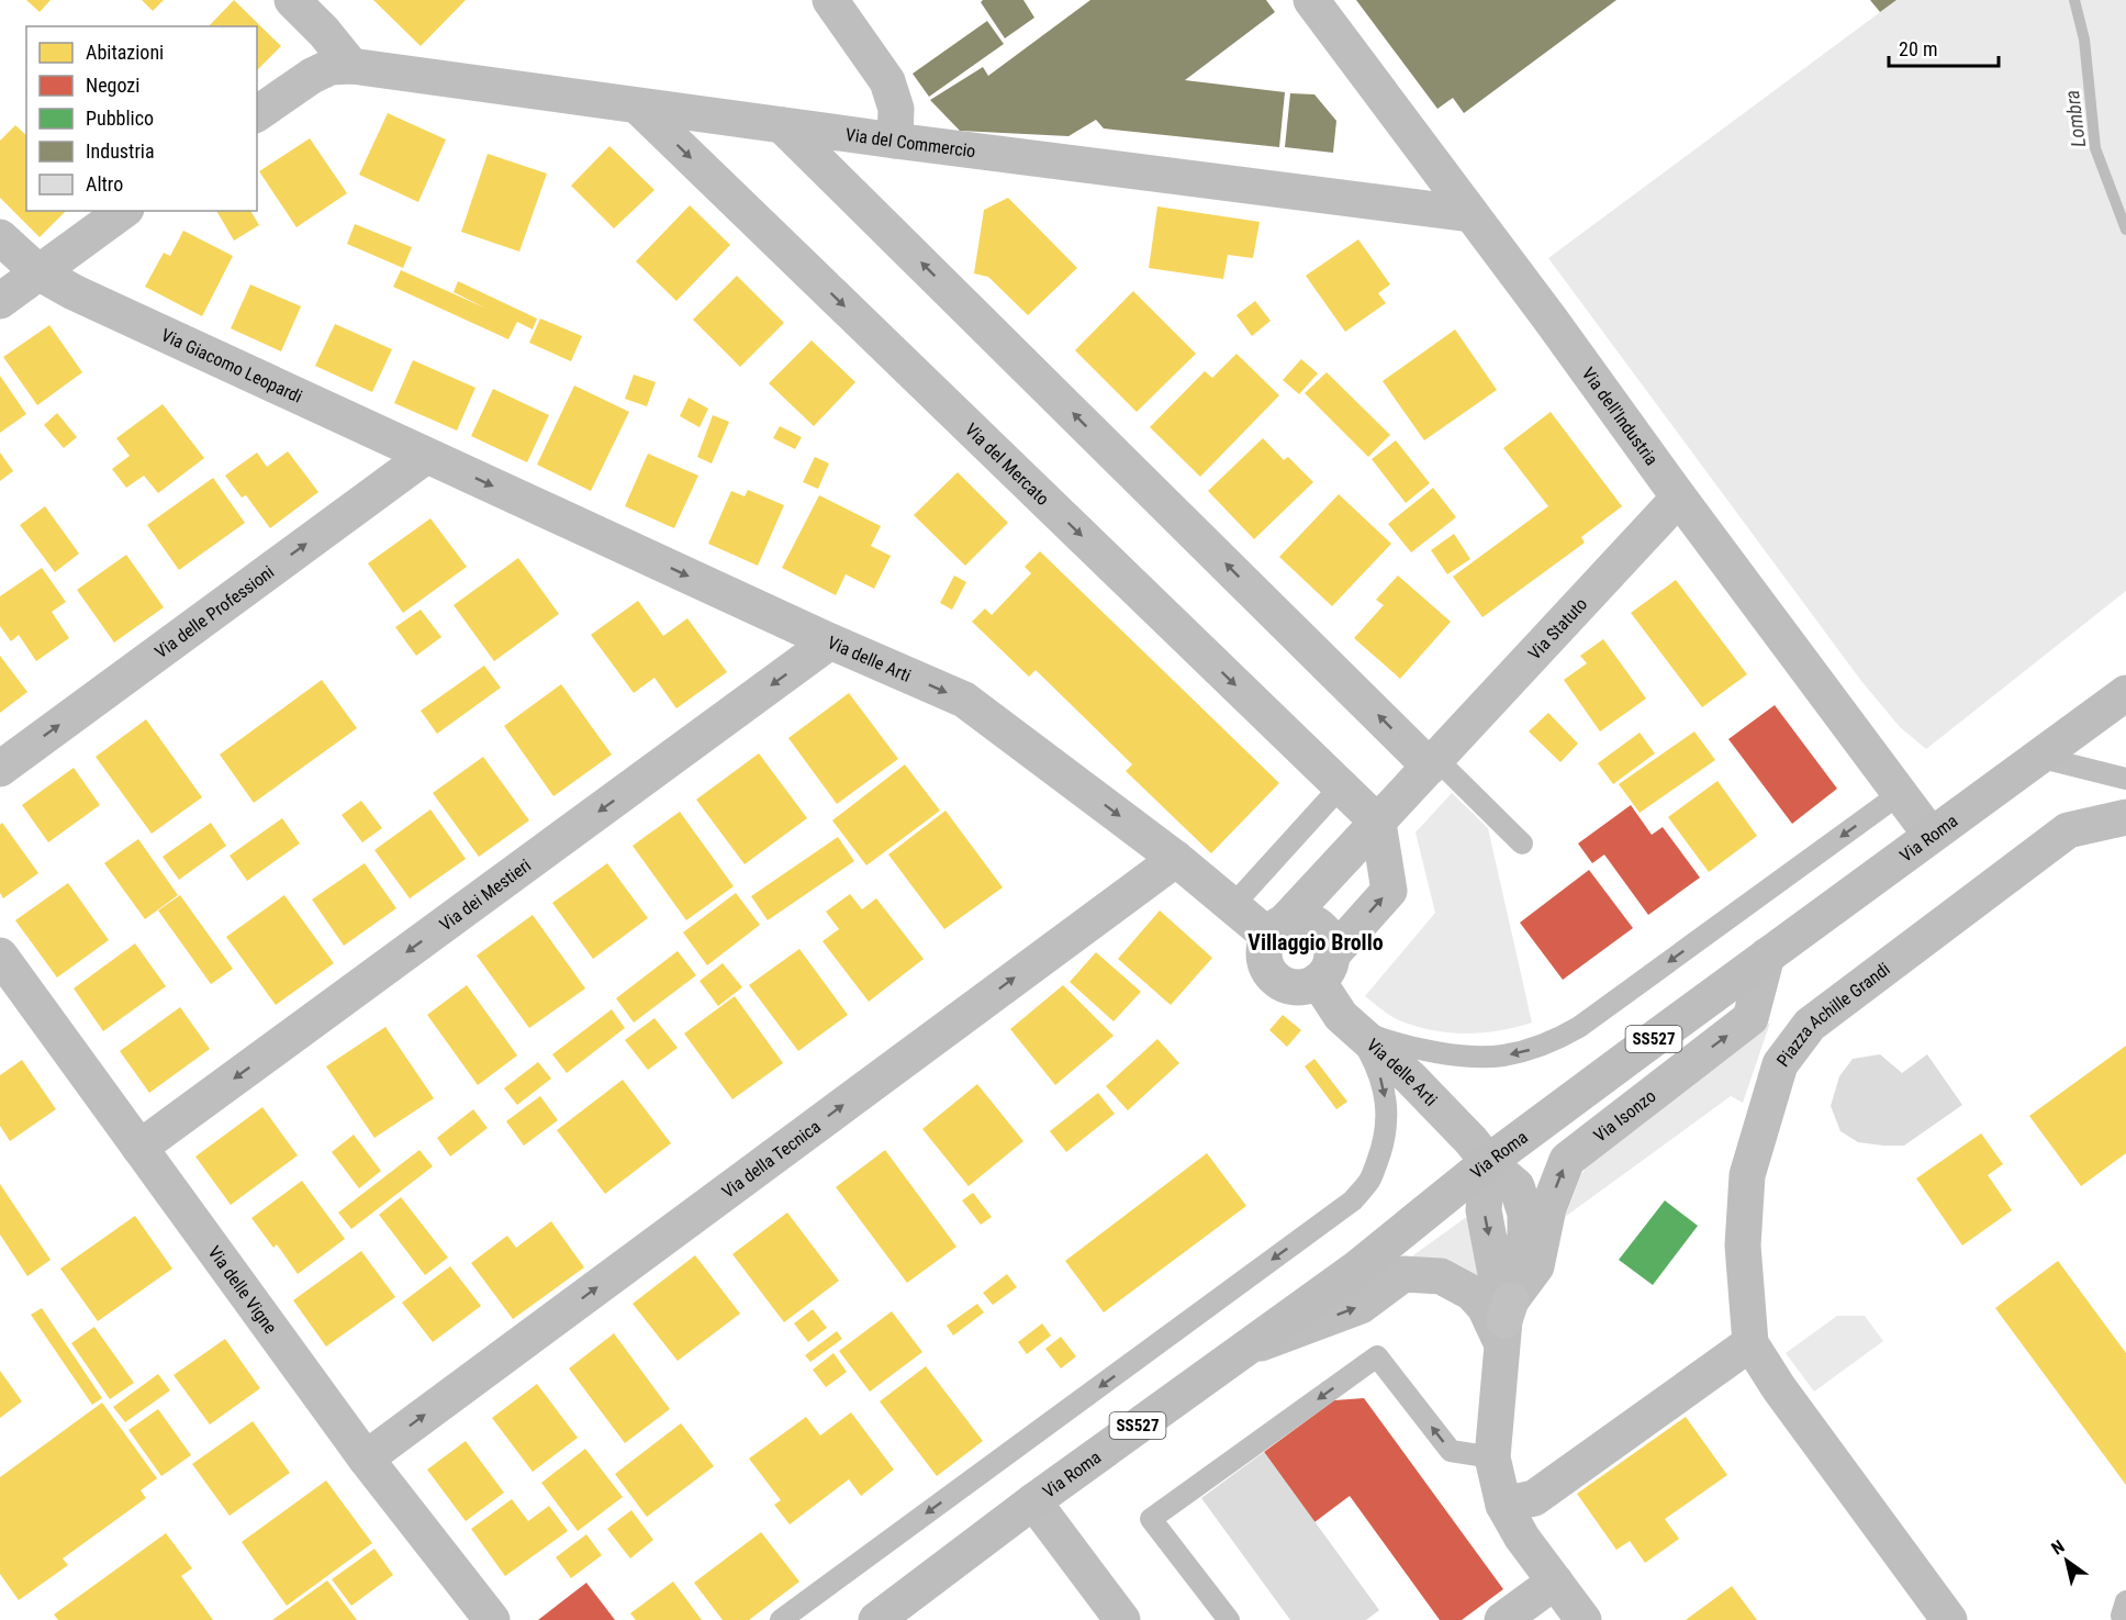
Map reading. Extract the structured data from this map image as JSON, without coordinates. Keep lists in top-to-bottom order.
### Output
{
  "streets": {
    "main road": ["Via Roma", "SS527"],
    "street": [
      "Via del Commercio",
      "Via Giacomo Leopardi",
      "Via dell'Industria",
      "Via del Mercato",
      "Via delle Professioni",
      "Via Statuto",
      "Via delle Arti",
      "Via dei Mestieri",
      "Piazza Achille Grandi",
      "Via Isonzo",
      "Via della Tecnica",
      "Via delle Vigne"
    ]
  },
  "crossings": [
    ["Via del Commercio", "Via dell'Industria"],
    ["Via del Commercio", "Via del Mercato"],
    ["Via Giacomo Leopardi", "Via delle Professioni"],
    ["Via Giacomo Leopardi", "Via delle Arti"],
    ["Via dell'Industria", "Via Statuto"],
    ["Via dell'Industria", "Via Roma"],
    ["Via del Mercato", "Via Statuto"],
    ["Via delle Professioni", "Via delle Arti"],
    ["Via Statuto", "Via delle Arti"],
    ["Via delle Arti", "Via Roma"],
    ["Via delle Arti", "Via dei Mestieri"],
    ["Via delle Arti", "Via della Tecnica"],
    ["Via Roma", "Via Isonzo"],
    ["Via dei Mestieri", "Via delle Vigne"],
    ["Via della Tecnica", "Via delle Vigne"]
  ],
  "one_way": [
    "Via delle Professioni",
    "Via dei Mestieri",
    "Via Isonzo",
    "Via della Tecnica"
  ],
  "districts": ["Villaggio Brollo"],
  "water": ["Lombra"],
  "legend": [
    "Abitazioni",
    "Negozi",
    "Pubblico",
    "Industria",
    "Altro"
  ],
  "scale_bar": "20 m",
  "north": "top left"
}
